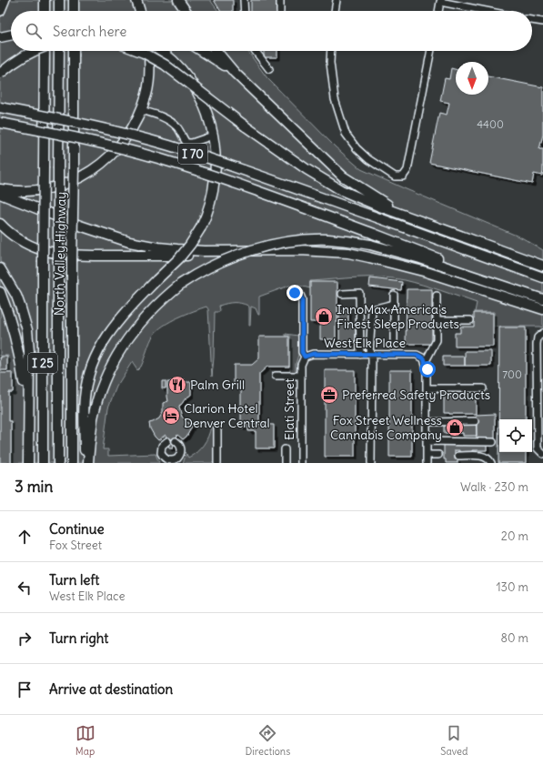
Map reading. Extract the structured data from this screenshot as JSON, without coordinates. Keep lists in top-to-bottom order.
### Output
{
  "streets": {
    "highway": ["I 70", "North Valley Highway", "I 25"],
    "street": ["West Elk Place", "Elati Street"]
  },
  "crossings": [
    ["West Elk Place", "Elati Street"]
  ],
  "places": {
    "shop": ["InnoMax America's Finest Sleep Products", "Fox Street Wellness Cannabis Company"],
    "restaurant": ["Palm Grill"],
    "office": ["Preferred Safety Products"],
    "hotel": ["Clarion Hotel Denver Central"]
  },
  "house_numbers": ["4400", "700"],
  "north": "bottom",
  "page": {
    "search": "Search here",
    "heading": ["3 min", "Walk · 230 m"],
    "list": [
      ["Continue", "Fox Street", "20 m"],
      ["Turn left", "West Elk Place", "130 m"],
      ["Turn right", "80 m"],
      "Arrive at destination"
    ],
    "nav": ["Map", "Directions", "Saved"]
  }
}
